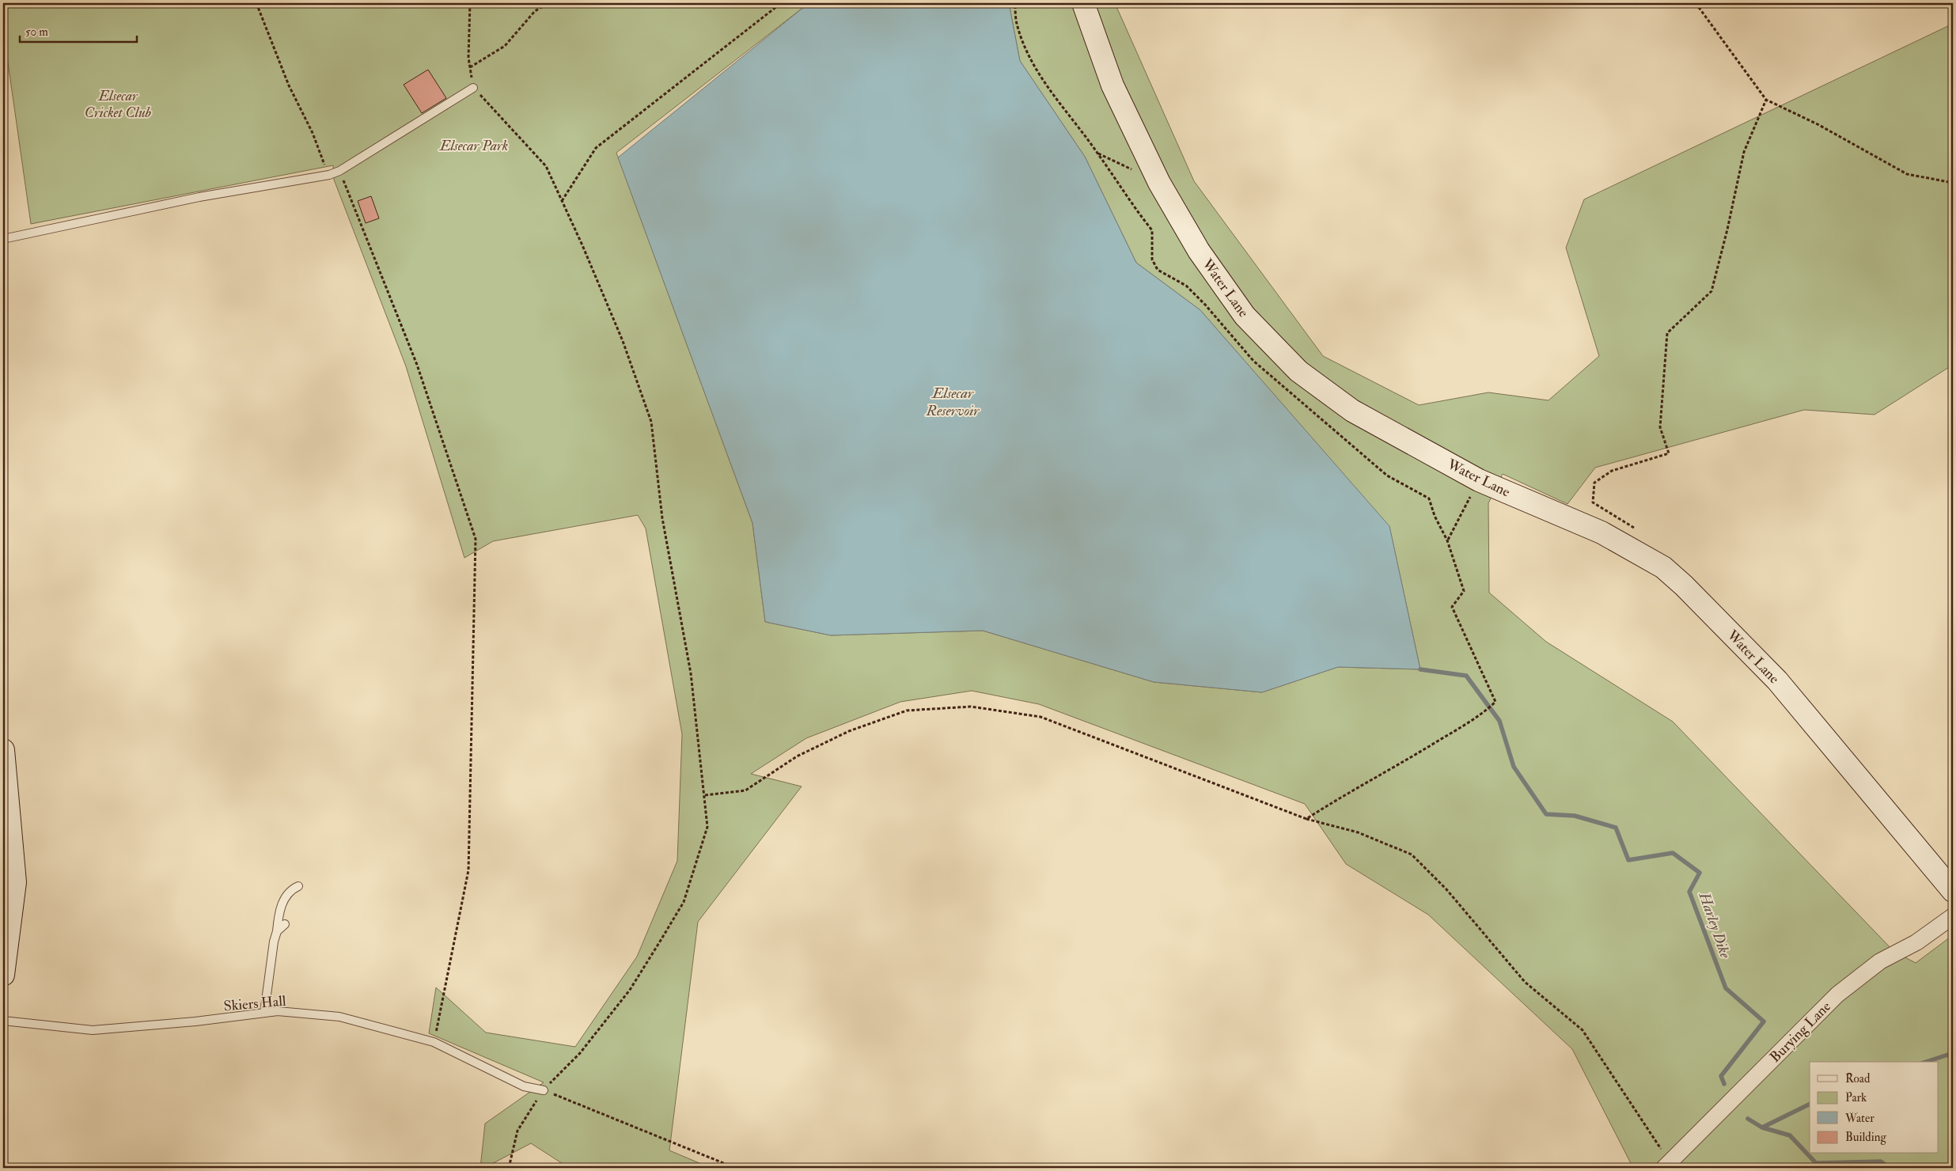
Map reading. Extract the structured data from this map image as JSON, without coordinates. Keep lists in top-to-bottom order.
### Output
{
  "streets": {
    "street": ["Water Lane", "Burying Lane"],
    "lane": ["Skiers Hall"]
  },
  "water": ["Elsecar Reservoir", "Harley Dike"],
  "parks": ["Elsecar Cricket Club", "Elsecar Park"],
  "legend": [
    "Road",
    "Park",
    "Water",
    "Building"
  ],
  "scale_bar": "50 m"
}
